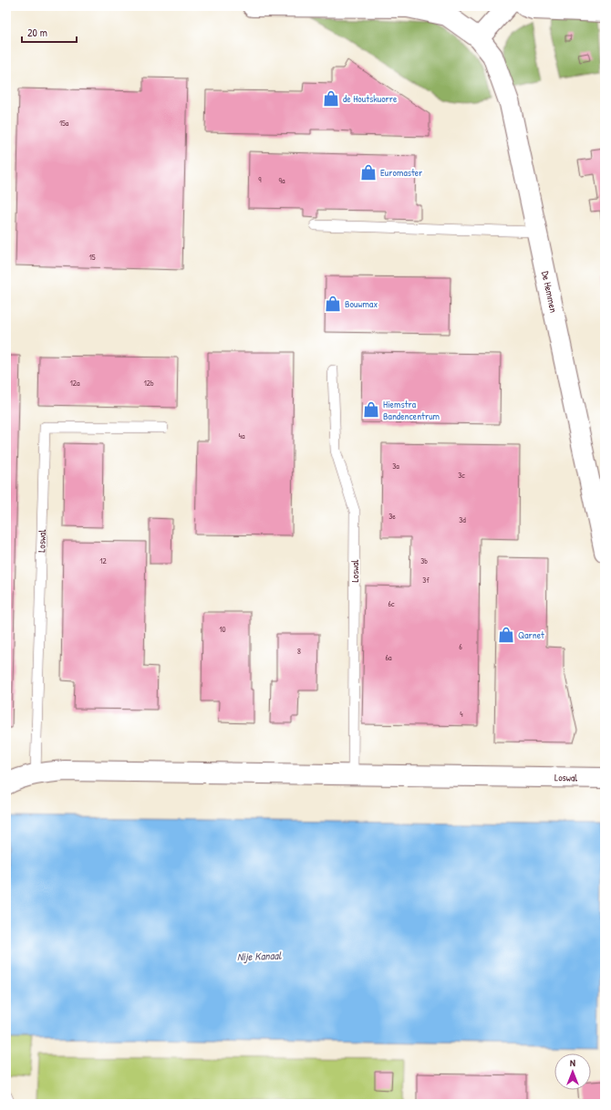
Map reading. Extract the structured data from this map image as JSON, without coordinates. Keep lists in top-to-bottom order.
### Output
{
  "streets": {
    "street": ["De Hemmen", "Loswal"]
  },
  "water": ["Nije Kanaal"],
  "places": {
    "shop": [
      "de Houtskuorre",
      "Euromaster",
      "Bouwmax",
      "Hiemstra Bandencentrum",
      "Qarnet"
    ]
  },
  "house_numbers": [
    "15a",
    "9",
    "9a",
    "15",
    "12a",
    "12b",
    "4a",
    "3a",
    "3c",
    "3e",
    "3d",
    "12",
    "3b",
    "3f",
    "6c",
    "10",
    "6",
    "8",
    "6a",
    "4"
  ],
  "scale_bar": "20 m",
  "north": "top"
}
